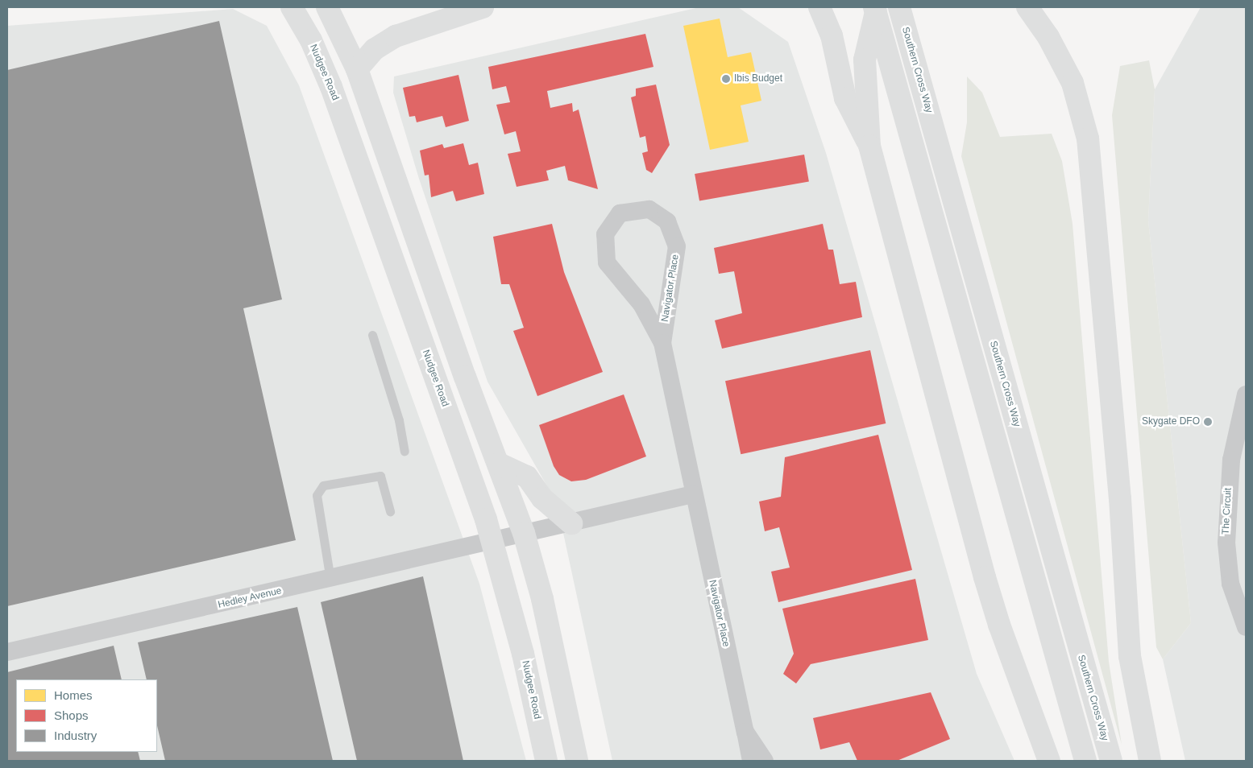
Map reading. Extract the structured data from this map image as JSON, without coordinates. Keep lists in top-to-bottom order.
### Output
{
  "streets": {
    "main road": ["Southern Cross Way", "Nudgee Road"],
    "street": ["Navigator Place", "The Circuit", "Hedley Avenue"]
  },
  "crossings": [
    ["Nudgee Road", "Hedley Avenue"]
  ],
  "places": ["Ibis Budget", "Skygate DFO"],
  "legend": ["Homes", "Shops", "Industry"]
}
